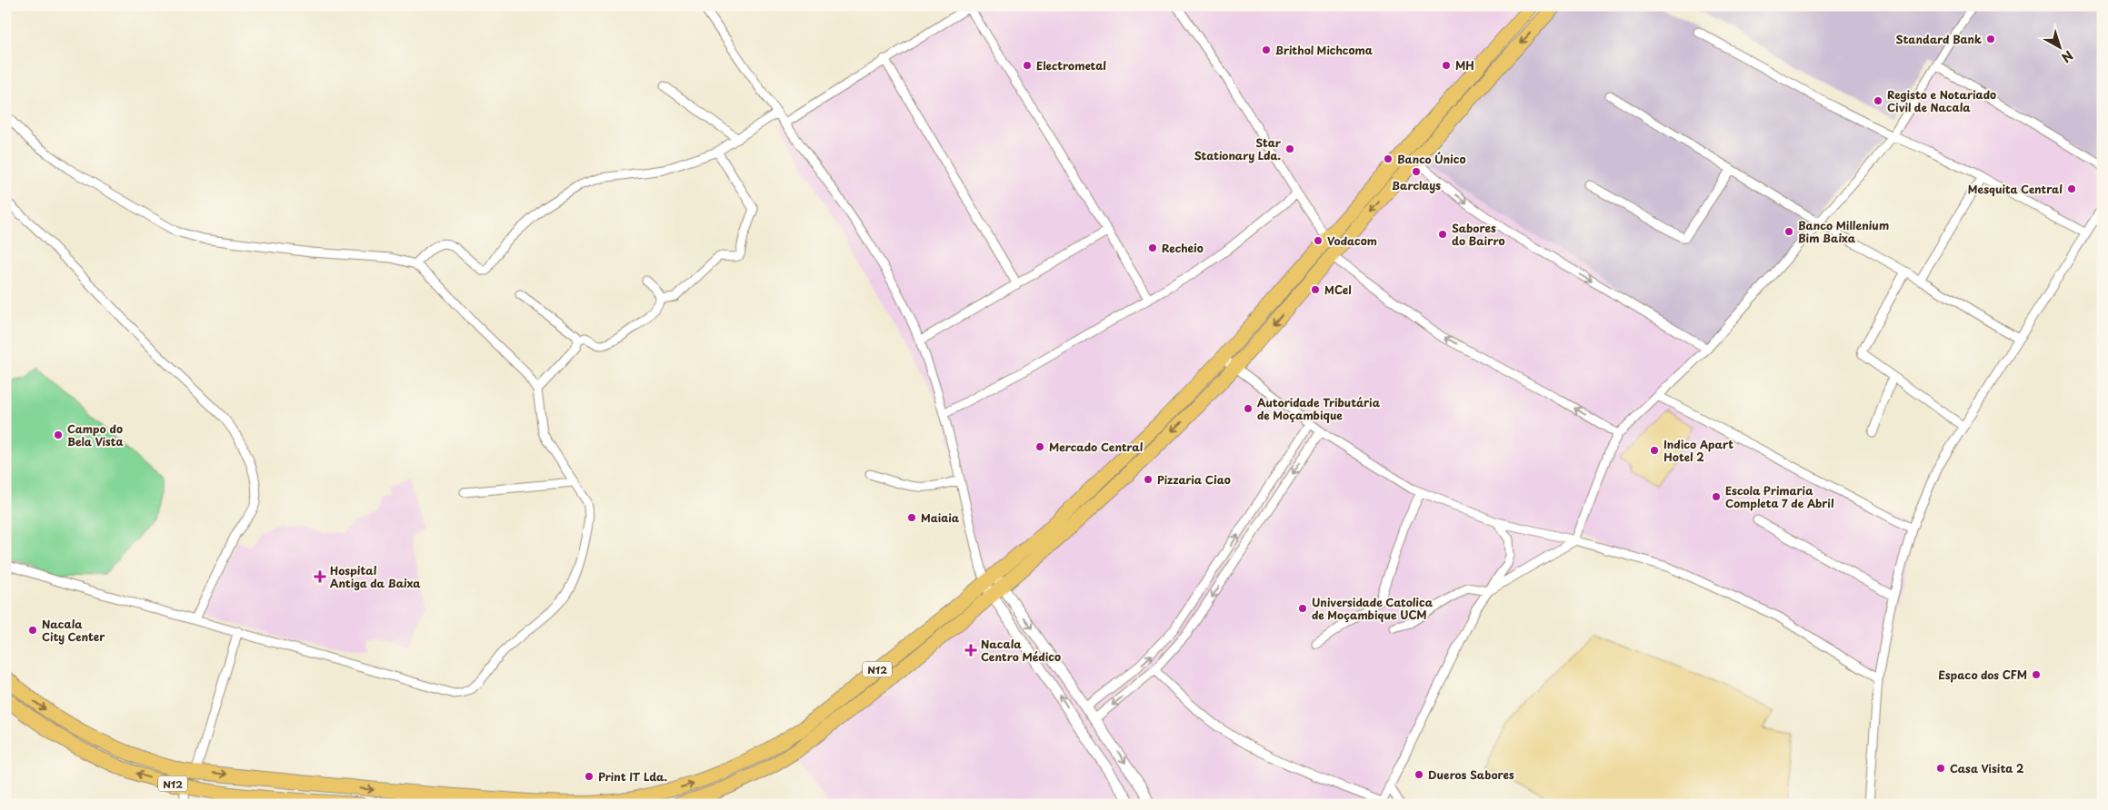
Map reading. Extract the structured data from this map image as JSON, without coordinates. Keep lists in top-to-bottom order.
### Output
{
  "streets": {
    "main road": ["N12"]
  },
  "places": {
    "other": [
      "Standard Bank",
      "Brithol Michcoma",
      "Electrometal",
      "MH",
      "Registo e Notariado Civil de Nacala",
      "Star Stationary Lda.",
      "Banco Único",
      "Barclays",
      "Mesquita Central",
      "Banco Millenium Bim Baixa",
      "Sabores do Bairro",
      "Vodacom",
      "Recheio",
      "MCel",
      "Autoridade Tributária de Moçambique",
      "Campo do Bela Vista",
      "Mercado Central",
      "Indico Apart Hotel 2",
      "Pizzaria Ciao",
      "Escola Primaria Completa 7 de Abril",
      "Maiaia",
      "Universidade Catolica de Moçambique UCM",
      "Nacala City Center",
      "Espaco dos CFM",
      "Casa Visita 2",
      "Dueros Sabores",
      "Print IT Lda."
    ],
    "health": ["Hospital Antiga da Baixa", "Nacala Centro Médico"]
  },
  "north": "bottom right"
}
